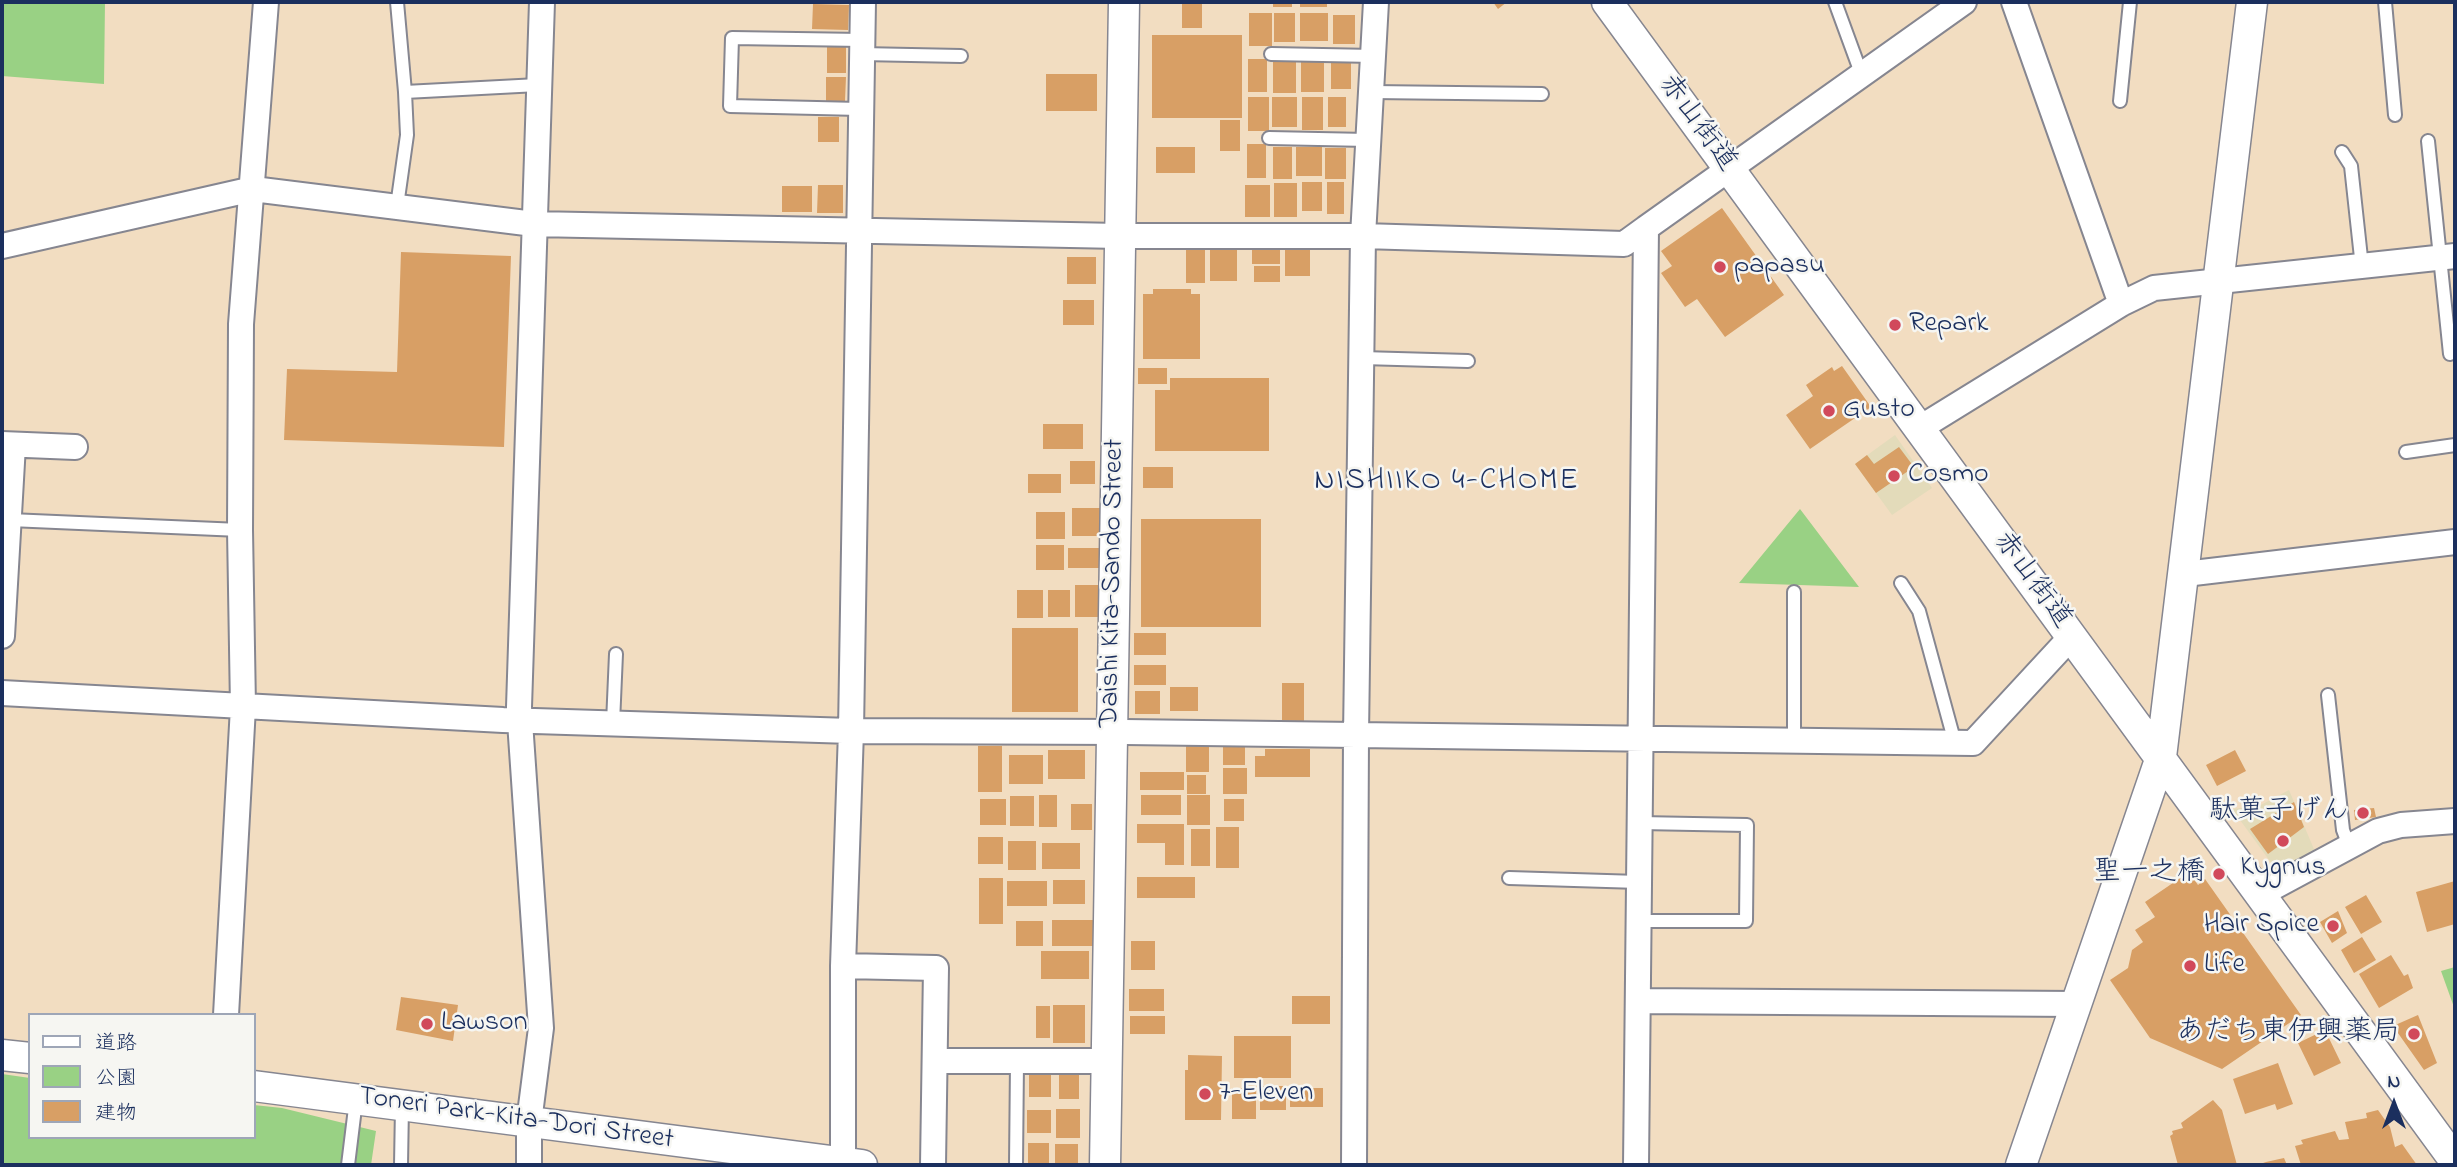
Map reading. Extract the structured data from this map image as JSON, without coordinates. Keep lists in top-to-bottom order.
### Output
{
  "streets": {
    "street": ["赤山街道", "Daishi Kita-Sando Street", "Toneri Park-Kita-Dori Street"]
  },
  "districts": ["NISHIIKO 4-CHOME"],
  "places": [
    "papasu",
    "Repark",
    "Gusto",
    "Cosmo",
    "駄菓子げん",
    "Kygnus",
    "聖一之橋",
    "Hair Spice",
    "Life",
    "Lawson",
    "あだち東伊興薬局",
    "7-Eleven"
  ],
  "legend": ["道路", "公園", "建物"],
  "north": "top"
}
